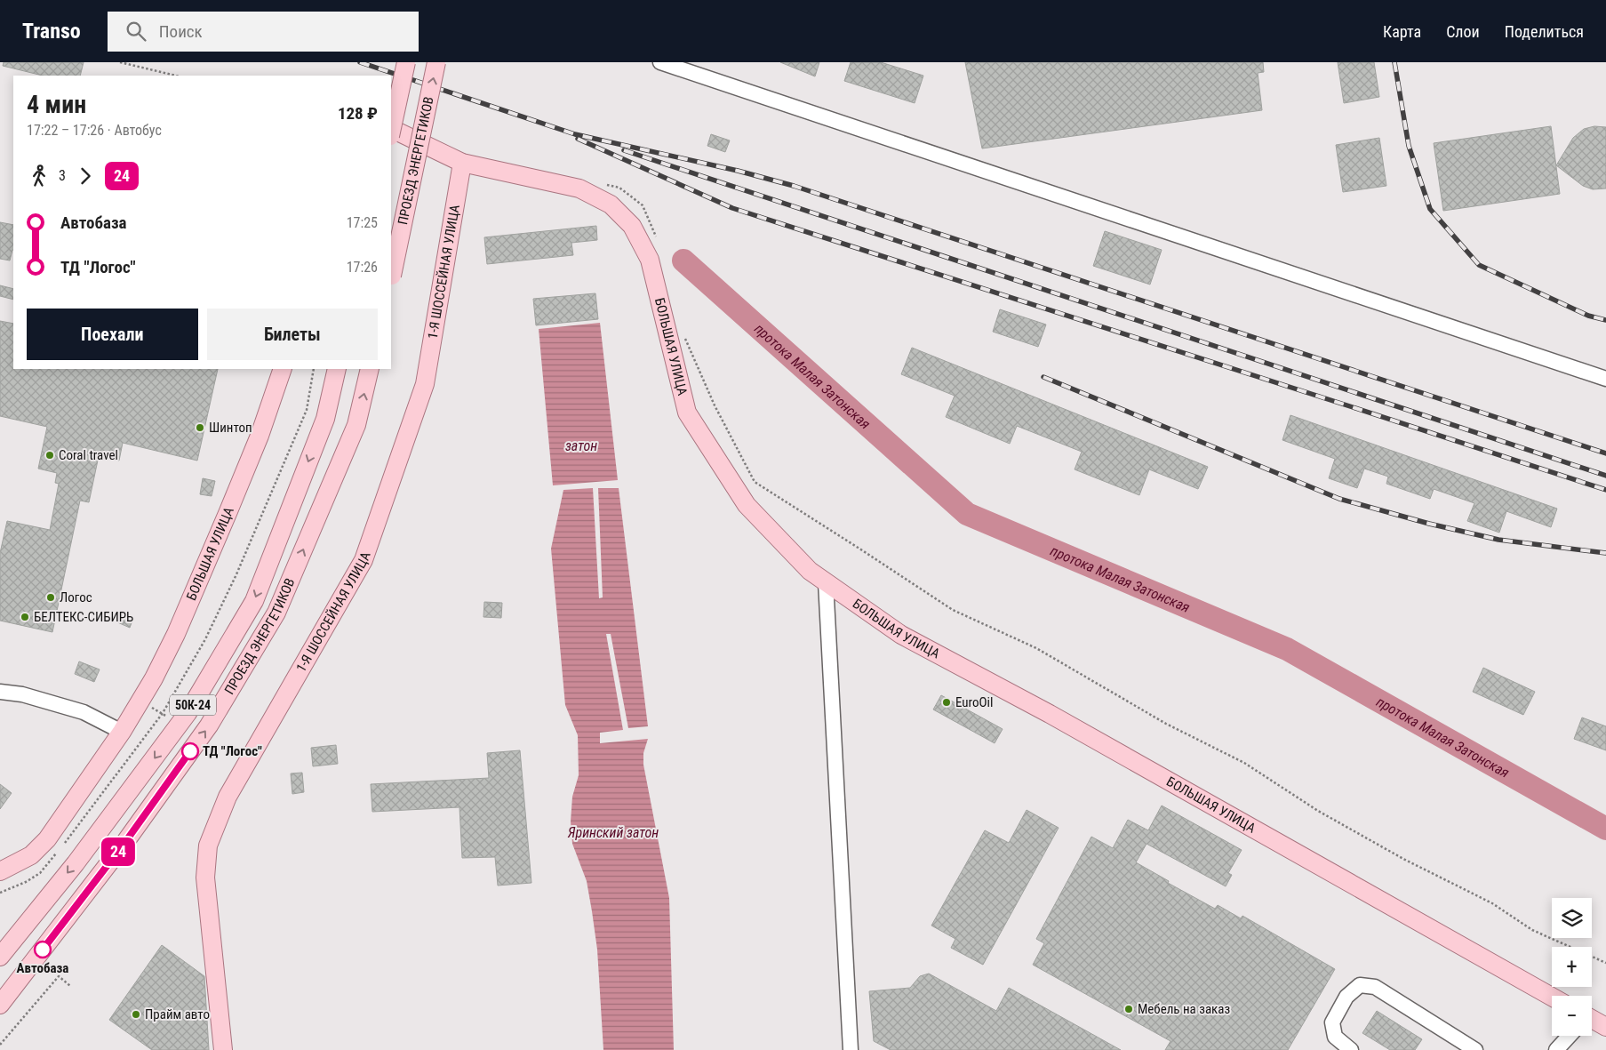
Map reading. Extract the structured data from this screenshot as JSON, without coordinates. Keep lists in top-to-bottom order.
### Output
{
  "streets": {
    "main road": [
      "ПРОЕЗД ЭНЕРГЕТИКОВ",
      "1-Я ШОССЕЙНАЯ УЛИЦА",
      "БОЛЬШАЯ УЛИЦА",
      "50К-24"
    ]
  },
  "crossings": [
    ["1-Я ШОССЕЙНАЯ УЛИЦА", "БОЛЬШАЯ УЛИЦА"]
  ],
  "water": ["протока Малая Затонская", "затон", "Яринский затон"],
  "places": [
    "Шинтоп",
    "Coral travel",
    "Логос",
    "БЕЛТЕКС-СИБИРЬ",
    "EuroOil",
    "ТД \"Логос\"",
    "Автобаза",
    "Мебель на заказ",
    "Прайм авто"
  ],
  "lines": ["bus line 24"],
  "page": {
    "header": "Transo",
    "search": "Поиск",
    "nav": ["Карта", "Слои", "Поделиться"],
    "on_map": "24",
    "heading": ["4 мин", "17:22 – 17:26 · Автобус", "128 ₽"],
    "legs": ["3", "24"],
    "list": [
      {
        "name": "Автобаза",
        "value": "17:25"
      },
      {
        "name": "ТД \"Логос\"",
        "value": "17:26"
      }
    ],
    "buttons": ["Поехали", "Билеты"],
    "map_buttons": ["+", "−"]
  }
}
